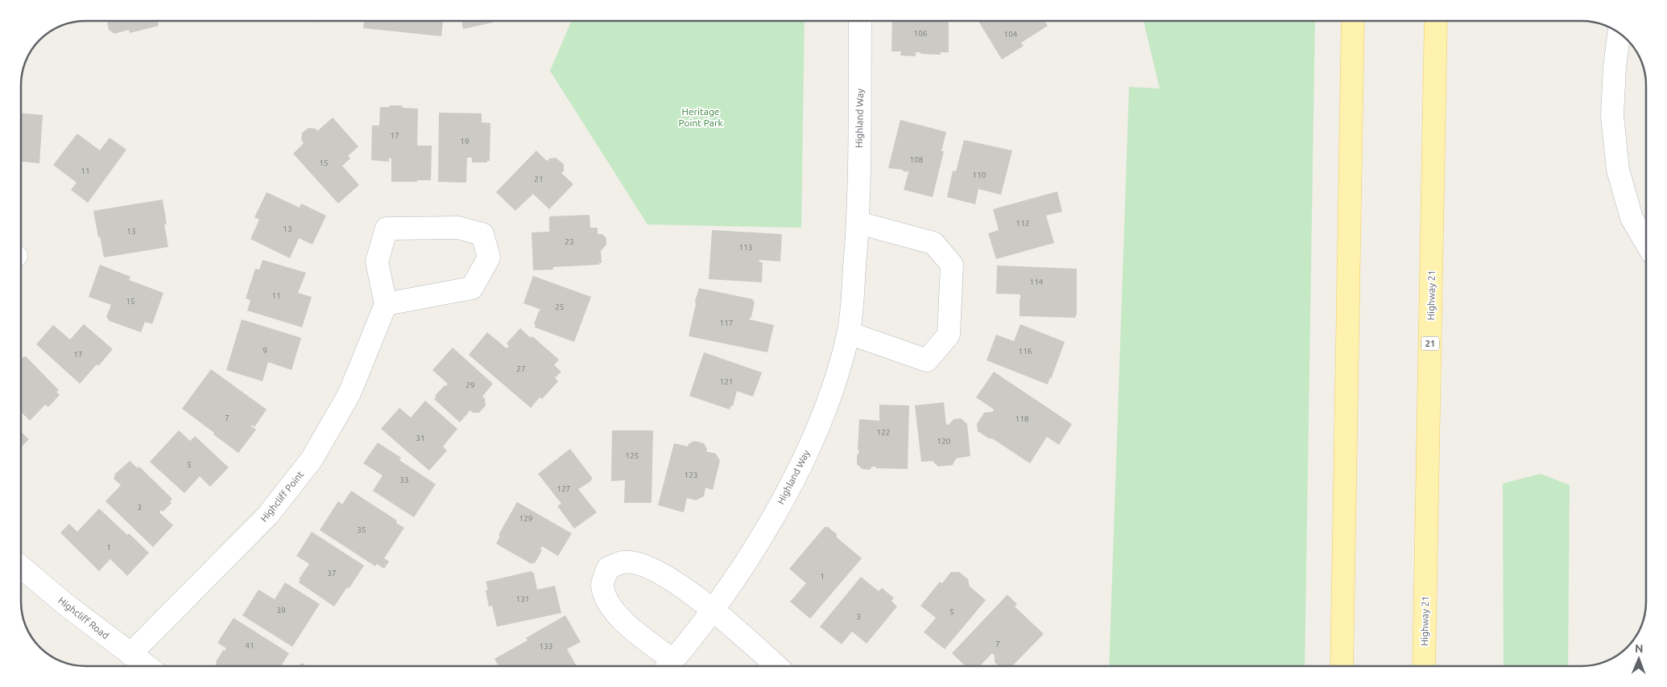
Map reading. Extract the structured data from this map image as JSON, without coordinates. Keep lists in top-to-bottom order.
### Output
{
  "streets": {
    "main road": ["Highway 21", "21"],
    "street": ["Highland Way", "Highcliff Point", "Highcliff Road"]
  },
  "crossings": [
    ["Highcliff Point", "Highcliff Road"]
  ],
  "parks": ["Heritage Point Park"],
  "house_numbers": [
    "106",
    "104",
    "17",
    "19",
    "108",
    "15",
    "11",
    "110",
    "21",
    "112",
    "13",
    "13",
    "23",
    "113",
    "114",
    "11",
    "15",
    "25",
    "117",
    "9",
    "116",
    "17",
    "27",
    "121",
    "29",
    "7",
    "118",
    "122",
    "31",
    "120",
    "125",
    "5",
    "123",
    "33",
    "127",
    "3",
    "129",
    "35",
    "1",
    "37",
    "1",
    "131",
    "39",
    "5",
    "3",
    "7",
    "41",
    "133"
  ],
  "north": "top"
}
